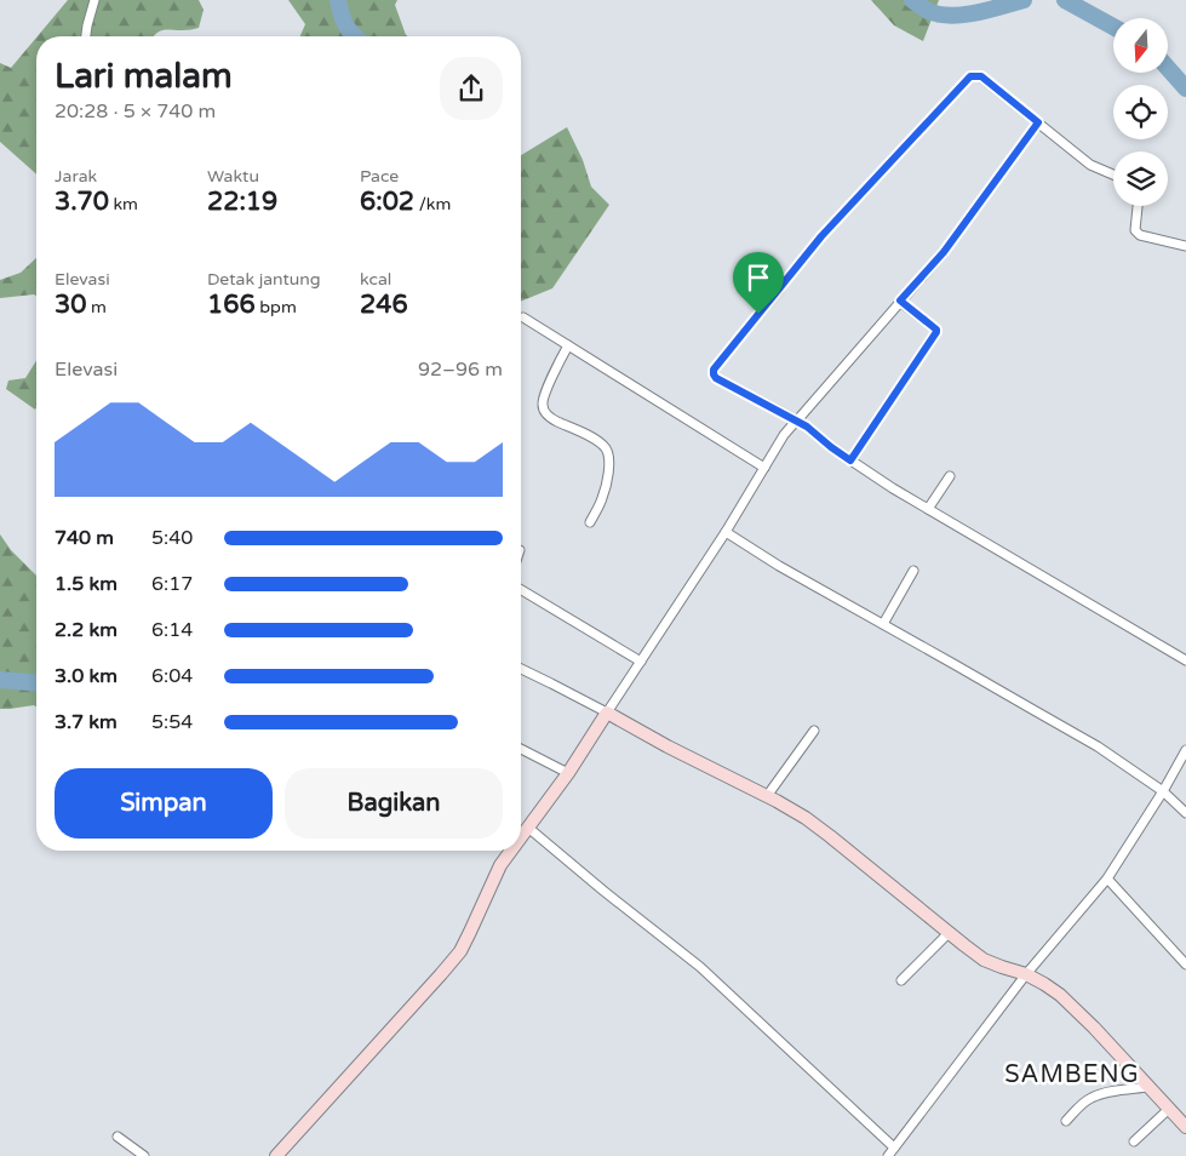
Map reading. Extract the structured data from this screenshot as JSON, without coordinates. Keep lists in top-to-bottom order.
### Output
{
  "districts": ["SAMBENG"],
  "north": "bottom",
  "page": {
    "heading": ["Lari malam", "20:28 · 5 × 740 m"],
    "stats": [
      ["Jarak", "3.70 km"],
      ["Waktu", "22:19"],
      ["Pace", "6:02 /km"],
      ["Elevasi", "30 m"],
      ["Detak jantung", "166 bpm"],
      ["kcal", "246"]
    ],
    "chart": ["Elevasi", "92–96 m"],
    "list": [
      {
        "name": "740 m",
        "note": "5:40"
      },
      {
        "name": "1.5 km",
        "note": "6:17"
      },
      {
        "name": "2.2 km",
        "note": "6:14"
      },
      {
        "name": "3.0 km",
        "note": "6:04"
      },
      {
        "name": "3.7 km",
        "note": "5:54"
      }
    ],
    "buttons": ["Simpan", "Bagikan"]
  }
}
